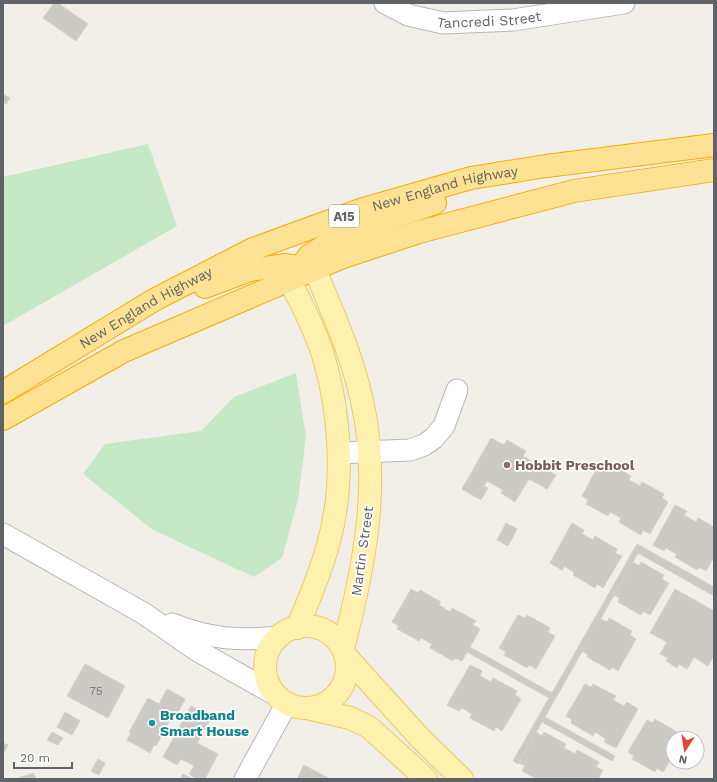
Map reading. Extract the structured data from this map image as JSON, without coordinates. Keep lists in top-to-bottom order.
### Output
{
  "streets": {
    "highway": ["New England Highway", "A15"],
    "main road": ["Martin Street"],
    "street": ["Tancredi Street"]
  },
  "crossings": [
    ["New England Highway", "Martin Street"]
  ],
  "places": ["Hobbit Preschool", "Broadband Smart House"],
  "house_numbers": ["75"],
  "scale_bar": "20 m",
  "north": "bottom"
}
